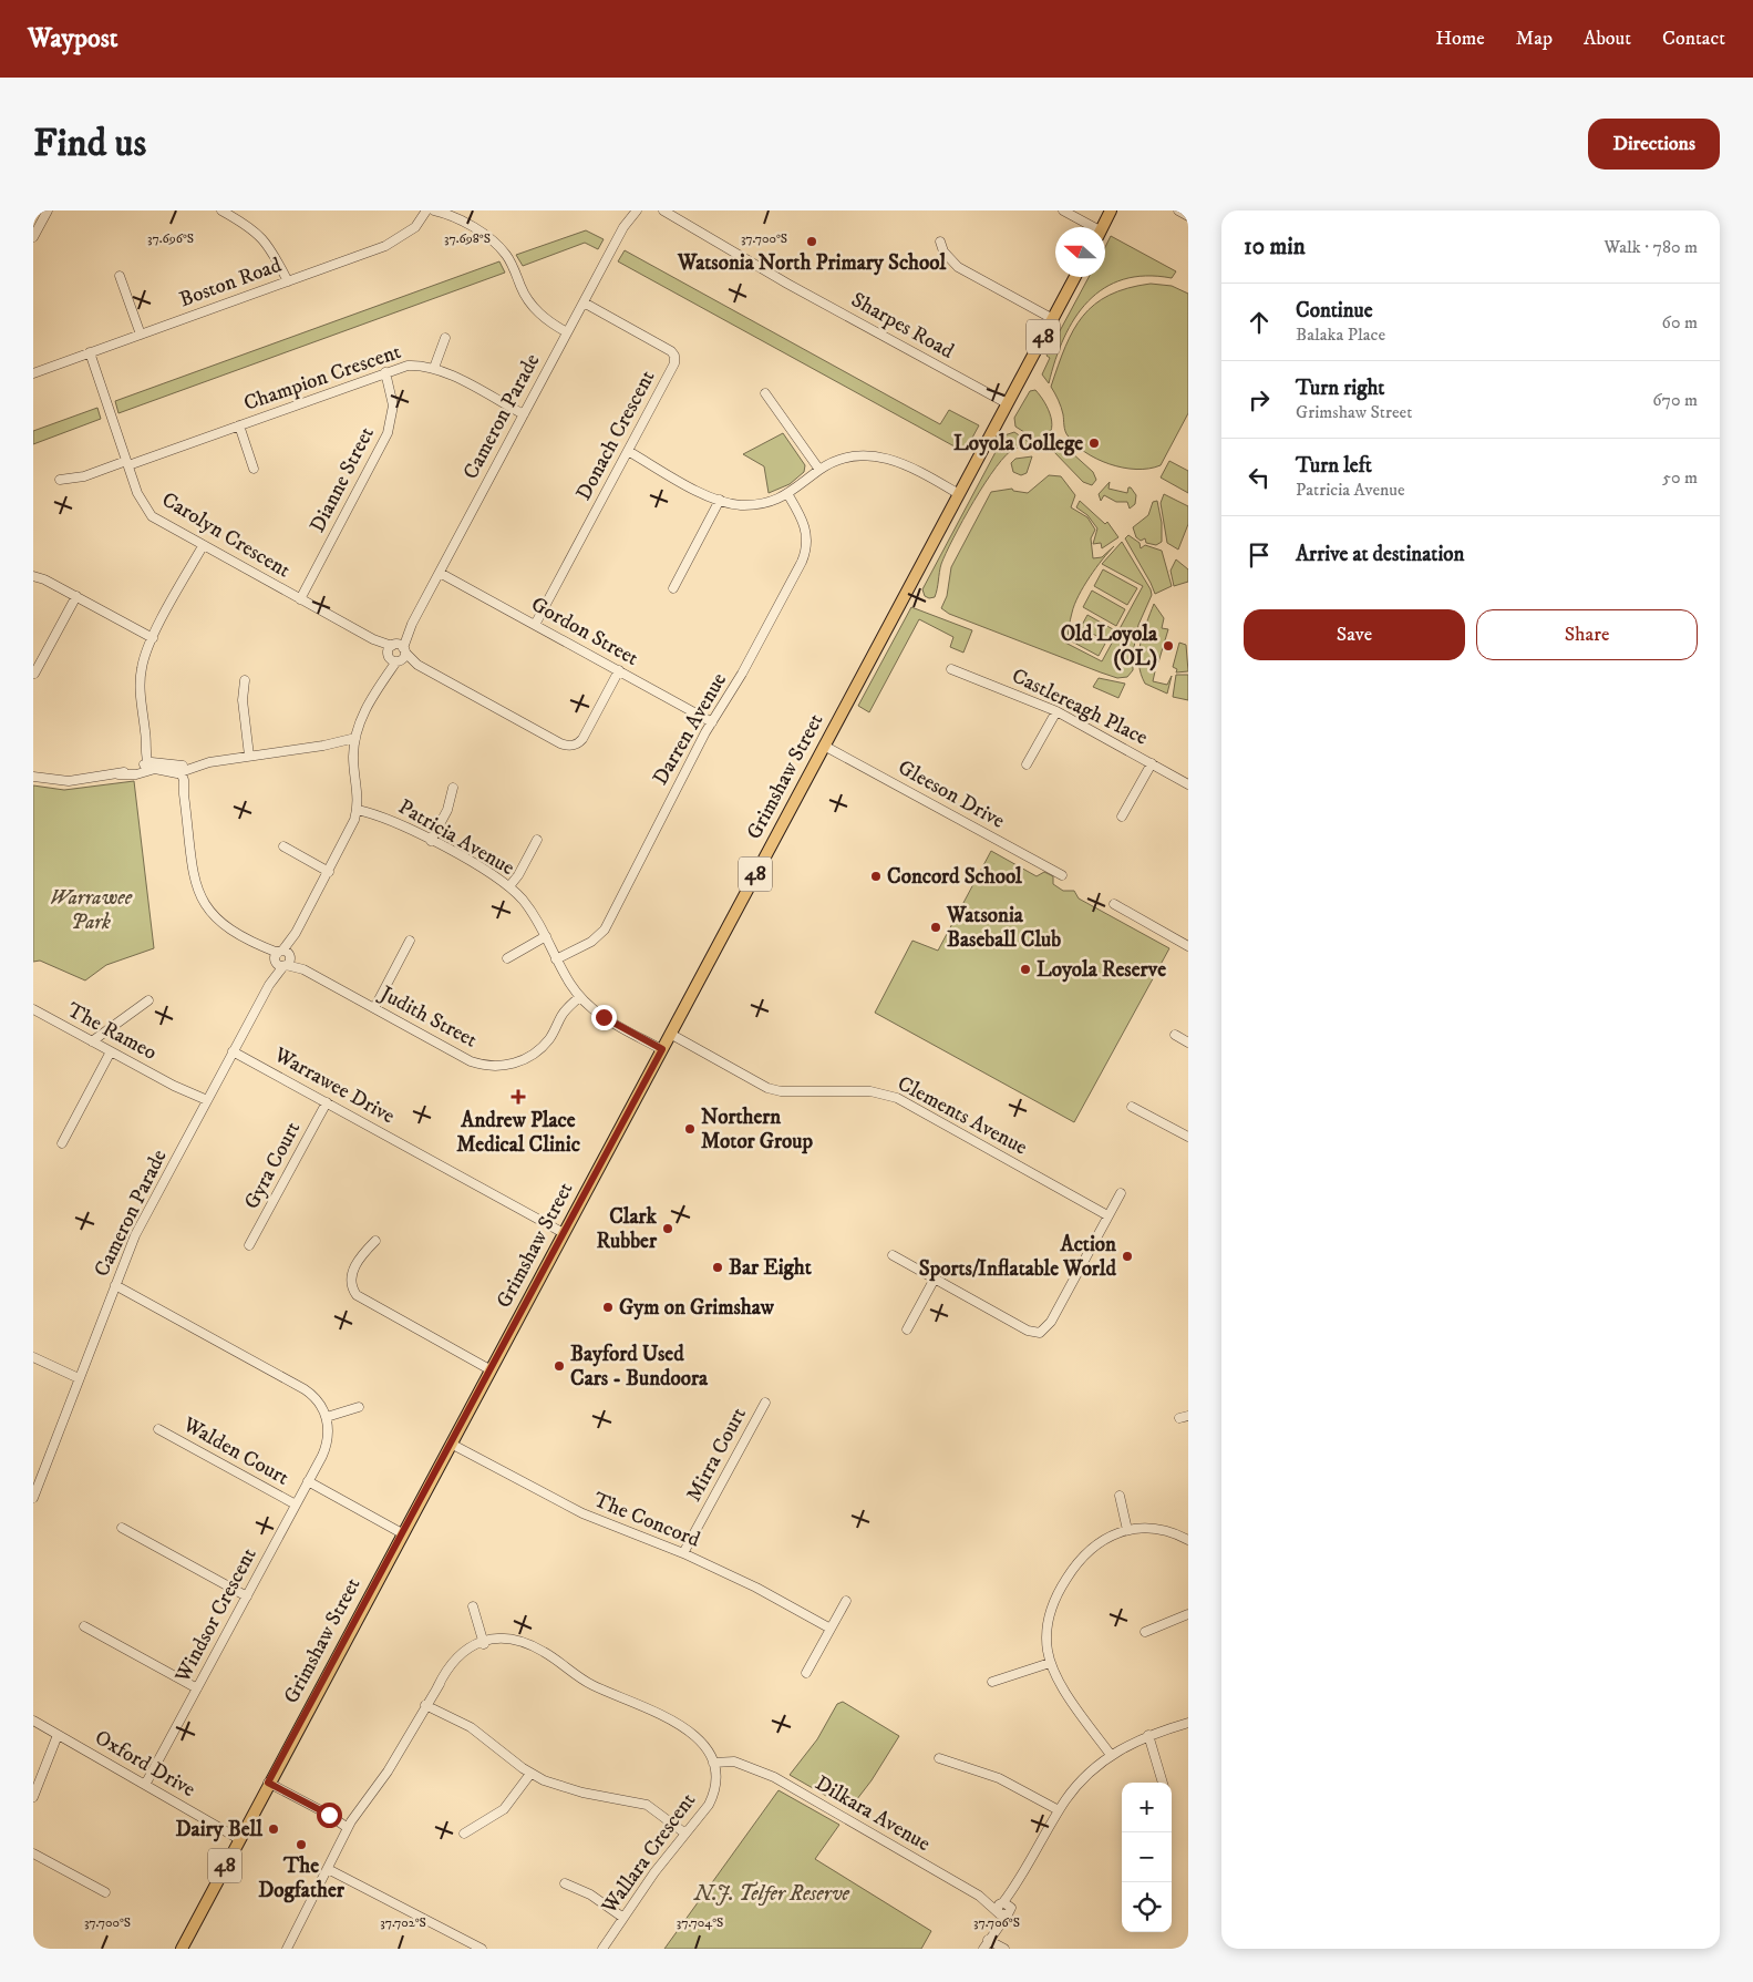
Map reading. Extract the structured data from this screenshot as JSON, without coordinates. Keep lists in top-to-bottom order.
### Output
{
  "streets": {
    "main road": ["48", "Grimshaw Street"],
    "street": [
      "Boston Road",
      "Sharpes Road",
      "Champion Crescent",
      "Cameron Parade",
      "Donach Crescent",
      "Dianne Street",
      "Carolyn Crescent",
      "Gordon Street",
      "Castlereagh Place",
      "Darren Avenue",
      "Gleeson Drive",
      "Patricia Avenue",
      "Judith Street",
      "The Rameo",
      "Warrawee Drive",
      "Clements Avenue",
      "Gyra Court",
      "Walden Court",
      "Mirra Court",
      "The Concord",
      "Windsor Crescent",
      "Oxford Drive",
      "Dilkara Avenue",
      "Wallara Crescent"
    ]
  },
  "crossings": [
    ["Boston Road", "Carolyn Crescent"],
    ["Sharpes Road", "Grimshaw Street"],
    ["Champion Crescent", "Cameron Parade"],
    ["Champion Crescent", "Dianne Street"],
    ["Champion Crescent", "Carolyn Crescent"],
    ["Cameron Parade", "Donach Crescent"],
    ["Cameron Parade", "Carolyn Crescent"],
    ["Cameron Parade", "Gordon Street"],
    ["Cameron Parade", "Patricia Avenue"],
    ["Cameron Parade", "Judith Street"],
    ["Cameron Parade", "The Rameo"],
    ["Cameron Parade", "Warrawee Drive"],
    ["Donach Crescent", "Gordon Street"],
    ["Dianne Street", "Carolyn Crescent"],
    ["Gordon Street", "Darren Avenue"],
    ["Darren Avenue", "Patricia Avenue"],
    ["Grimshaw Street", "Gleeson Drive"],
    ["Grimshaw Street", "Patricia Avenue"],
    ["Grimshaw Street", "Warrawee Drive"],
    ["Grimshaw Street", "Clements Avenue"],
    ["Grimshaw Street", "The Concord"],
    ["Grimshaw Street", "Oxford Drive"],
    ["Patricia Avenue", "Judith Street"],
    ["Warrawee Drive", "Gyra Court"],
    ["Walden Court", "Windsor Crescent"],
    ["Mirra Court", "The Concord"],
    ["Windsor Crescent", "Oxford Drive"],
    ["Dilkara Avenue", "Wallara Crescent"]
  ],
  "parks": ["Warrawee Park", "N.J. Telfer Reserve"],
  "places": {
    "other": [
      "Watsonia North Primary School",
      "Loyola College",
      "Old Loyola (OL)",
      "Concord School",
      "Watsonia Baseball Club",
      "Loyola Reserve",
      "Northern Motor Group",
      "Clark Rubber",
      "Action Sports/Inflatable World",
      "Bar Eight",
      "Gym on Grimshaw",
      "Bayford Used Cars - Bundoora",
      "Dairy Bell",
      "The Dogfather"
    ],
    "health": ["Andrew Place Medical Clinic"]
  },
  "north": "left",
  "page": {
    "header": "Waypost",
    "nav": [
      "Home",
      "Map",
      "About",
      "Contact"
    ],
    "buttons": [
      "Directions",
      ["Save", "Share"]
    ],
    "title": "Find us",
    "heading": ["10 min", "Walk · 780 m"],
    "list": [
      ["Continue", "Balaka Place", "60 m"],
      ["Turn right", "Grimshaw Street", "670 m"],
      ["Turn left", "Patricia Avenue", "50 m"],
      "Arrive at destination"
    ],
    "map_buttons": ["+", "−"]
  },
  "coordinates": [
    "37.696°S",
    "37.698°S",
    "37.700°S",
    "37.702°S",
    "37.704°S",
    "37.706°S"
  ]
}
